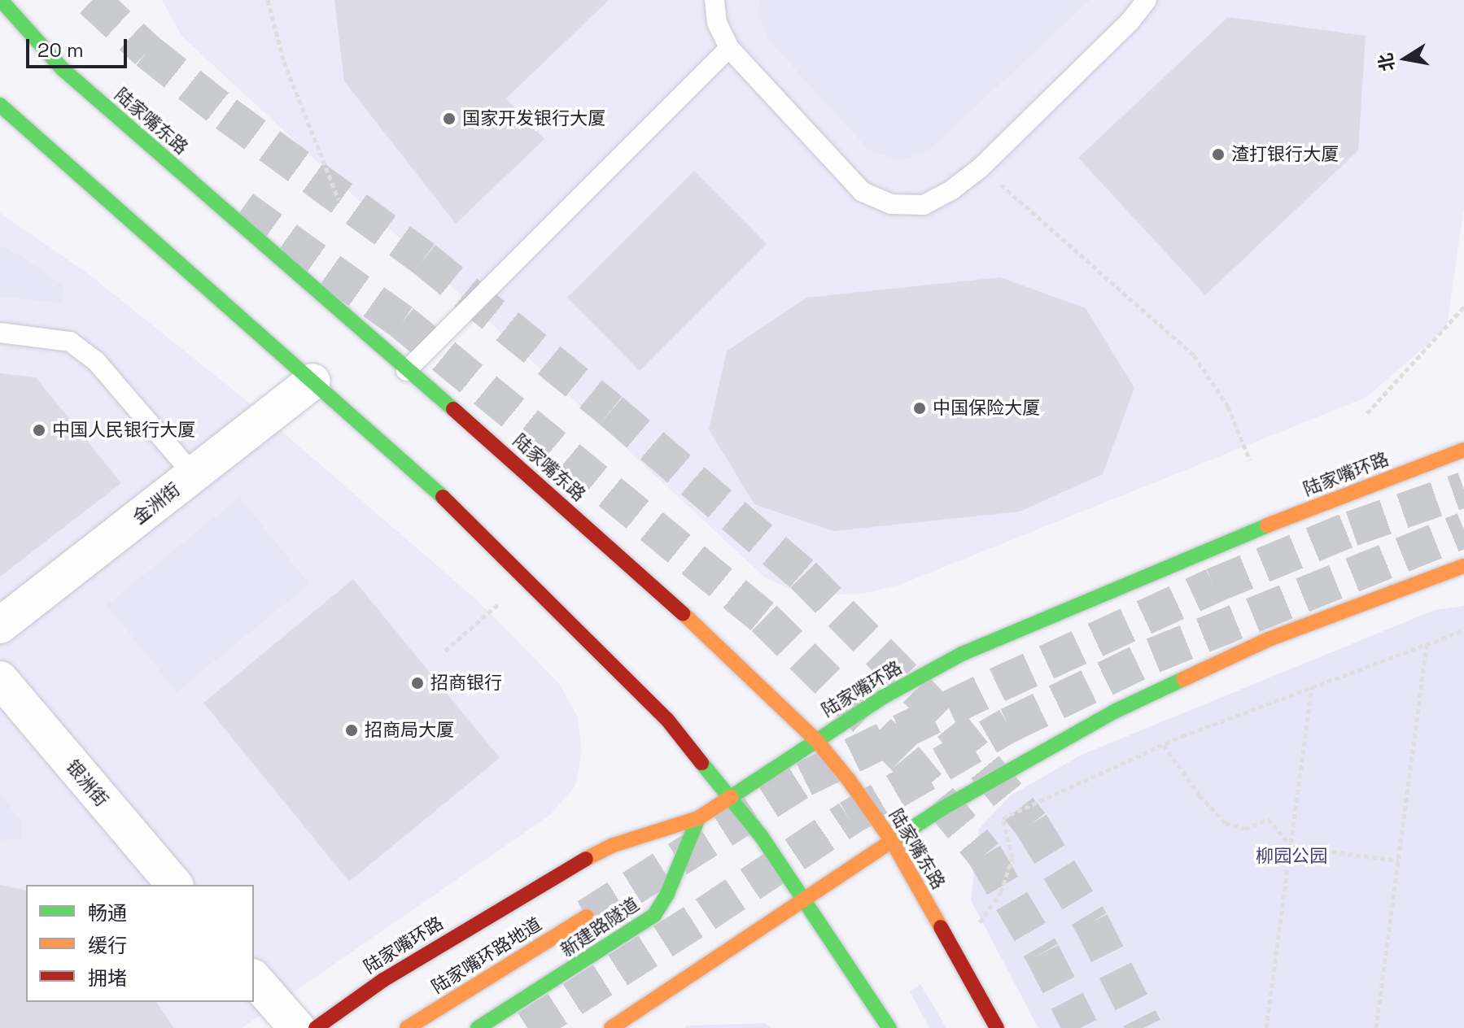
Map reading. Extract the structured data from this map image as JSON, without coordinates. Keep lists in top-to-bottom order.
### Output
{
  "streets": {
    "main road": [
      "陆家嘴东路",
      "陆家嘴环路",
      "新建路隧道",
      "陆家嘴环路地道"
    ],
    "street": ["金洲街", "银洲街"]
  },
  "crossings": [
    ["陆家嘴东路", "陆家嘴环路"],
    ["陆家嘴环路", "新建路隧道"]
  ],
  "parks": ["柳园公园"],
  "places": [
    "国家开发银行大厦",
    "渣打银行大厦",
    "中国保险大厦",
    "中国人民银行大厦",
    "招商银行",
    "招商局大厦"
  ],
  "legend": ["畅通", "缓行", "拥堵"],
  "scale_bar": "20 m",
  "north": "left"
}
